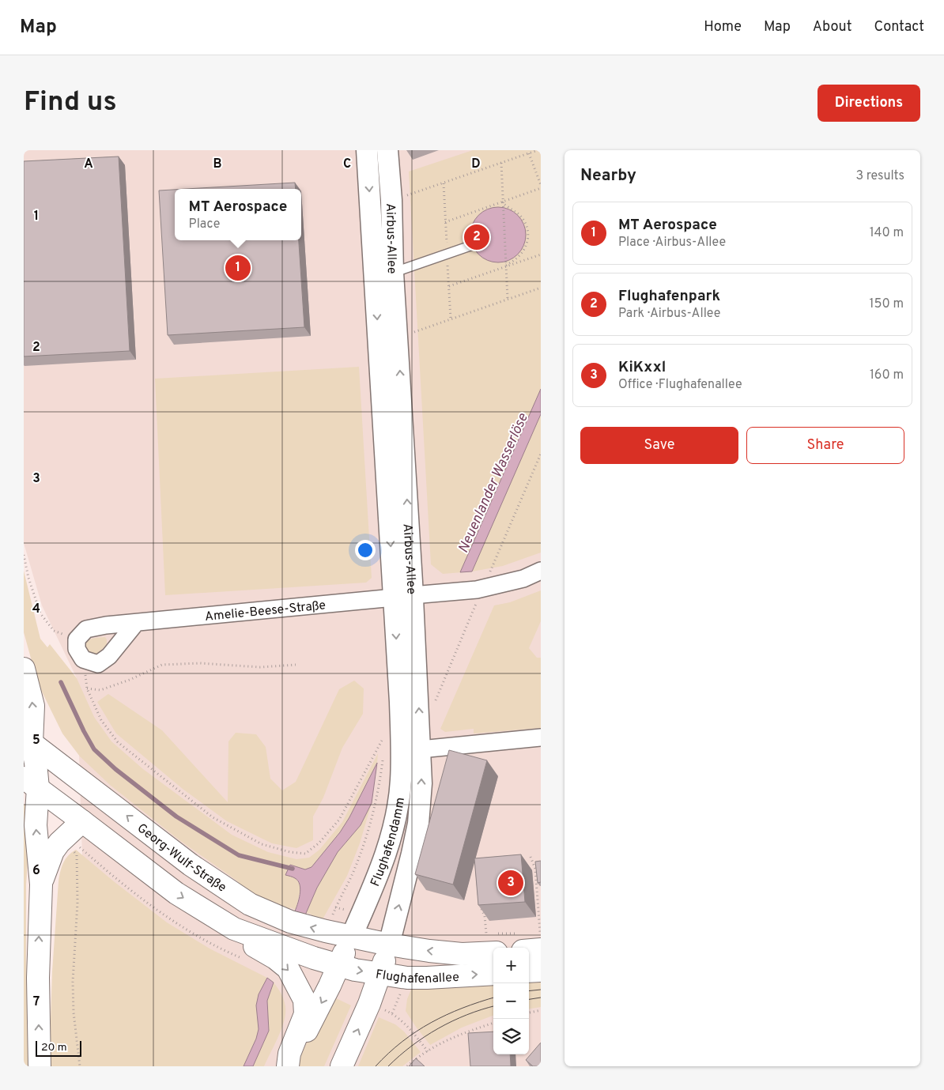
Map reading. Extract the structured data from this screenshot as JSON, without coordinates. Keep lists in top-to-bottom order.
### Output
{
  "streets": {
    "main road": ["Flughafendamm", "Georg-Wulf-Straße", "Flughafenallee"],
    "street": ["Airbus-Allee", "Amelie-Beese-Straße"]
  },
  "crossings": [
    ["Airbus-Allee", "Amelie-Beese-Straße"],
    ["Airbus-Allee", "Flughafendamm"],
    ["Amelie-Beese-Straße", "Flughafendamm"],
    ["Flughafendamm", "Georg-Wulf-Straße"],
    ["Flughafendamm", "Flughafenallee"],
    ["Georg-Wulf-Straße", "Flughafenallee"]
  ],
  "water": ["Neuenlander Wasserlöse"],
  "scale_bar": "20 m",
  "page": {
    "header": "Map",
    "nav": [
      "Home",
      "Map",
      "About",
      "Contact"
    ],
    "buttons": [
      "Directions",
      ["Save", "Share"]
    ],
    "title": "Find us",
    "heading": ["Nearby", "3 results"],
    "popup": ["MT Aerospace", "Place"],
    "list": [
      {
        "mark": "1",
        "name": "MT Aerospace",
        "note": "Place · Airbus-Allee",
        "value": "140 m"
      },
      {
        "mark": "2",
        "name": "Flughafenpark",
        "note": "Park · Airbus-Allee",
        "value": "150 m"
      },
      {
        "mark": "3",
        "name": "KiKxxl",
        "note": "Office · Flughafenallee",
        "value": "160 m"
      }
    ],
    "pins": ["2", "1", "3"],
    "map_buttons": ["+", "−"],
    "scale": "20 m"
  },
  "grid": {
    "columns": [
      "A",
      "B",
      "C",
      "D"
    ],
    "rows": [
      "1",
      "2",
      "3",
      "4",
      "5",
      "6",
      "7"
    ]
  }
}
